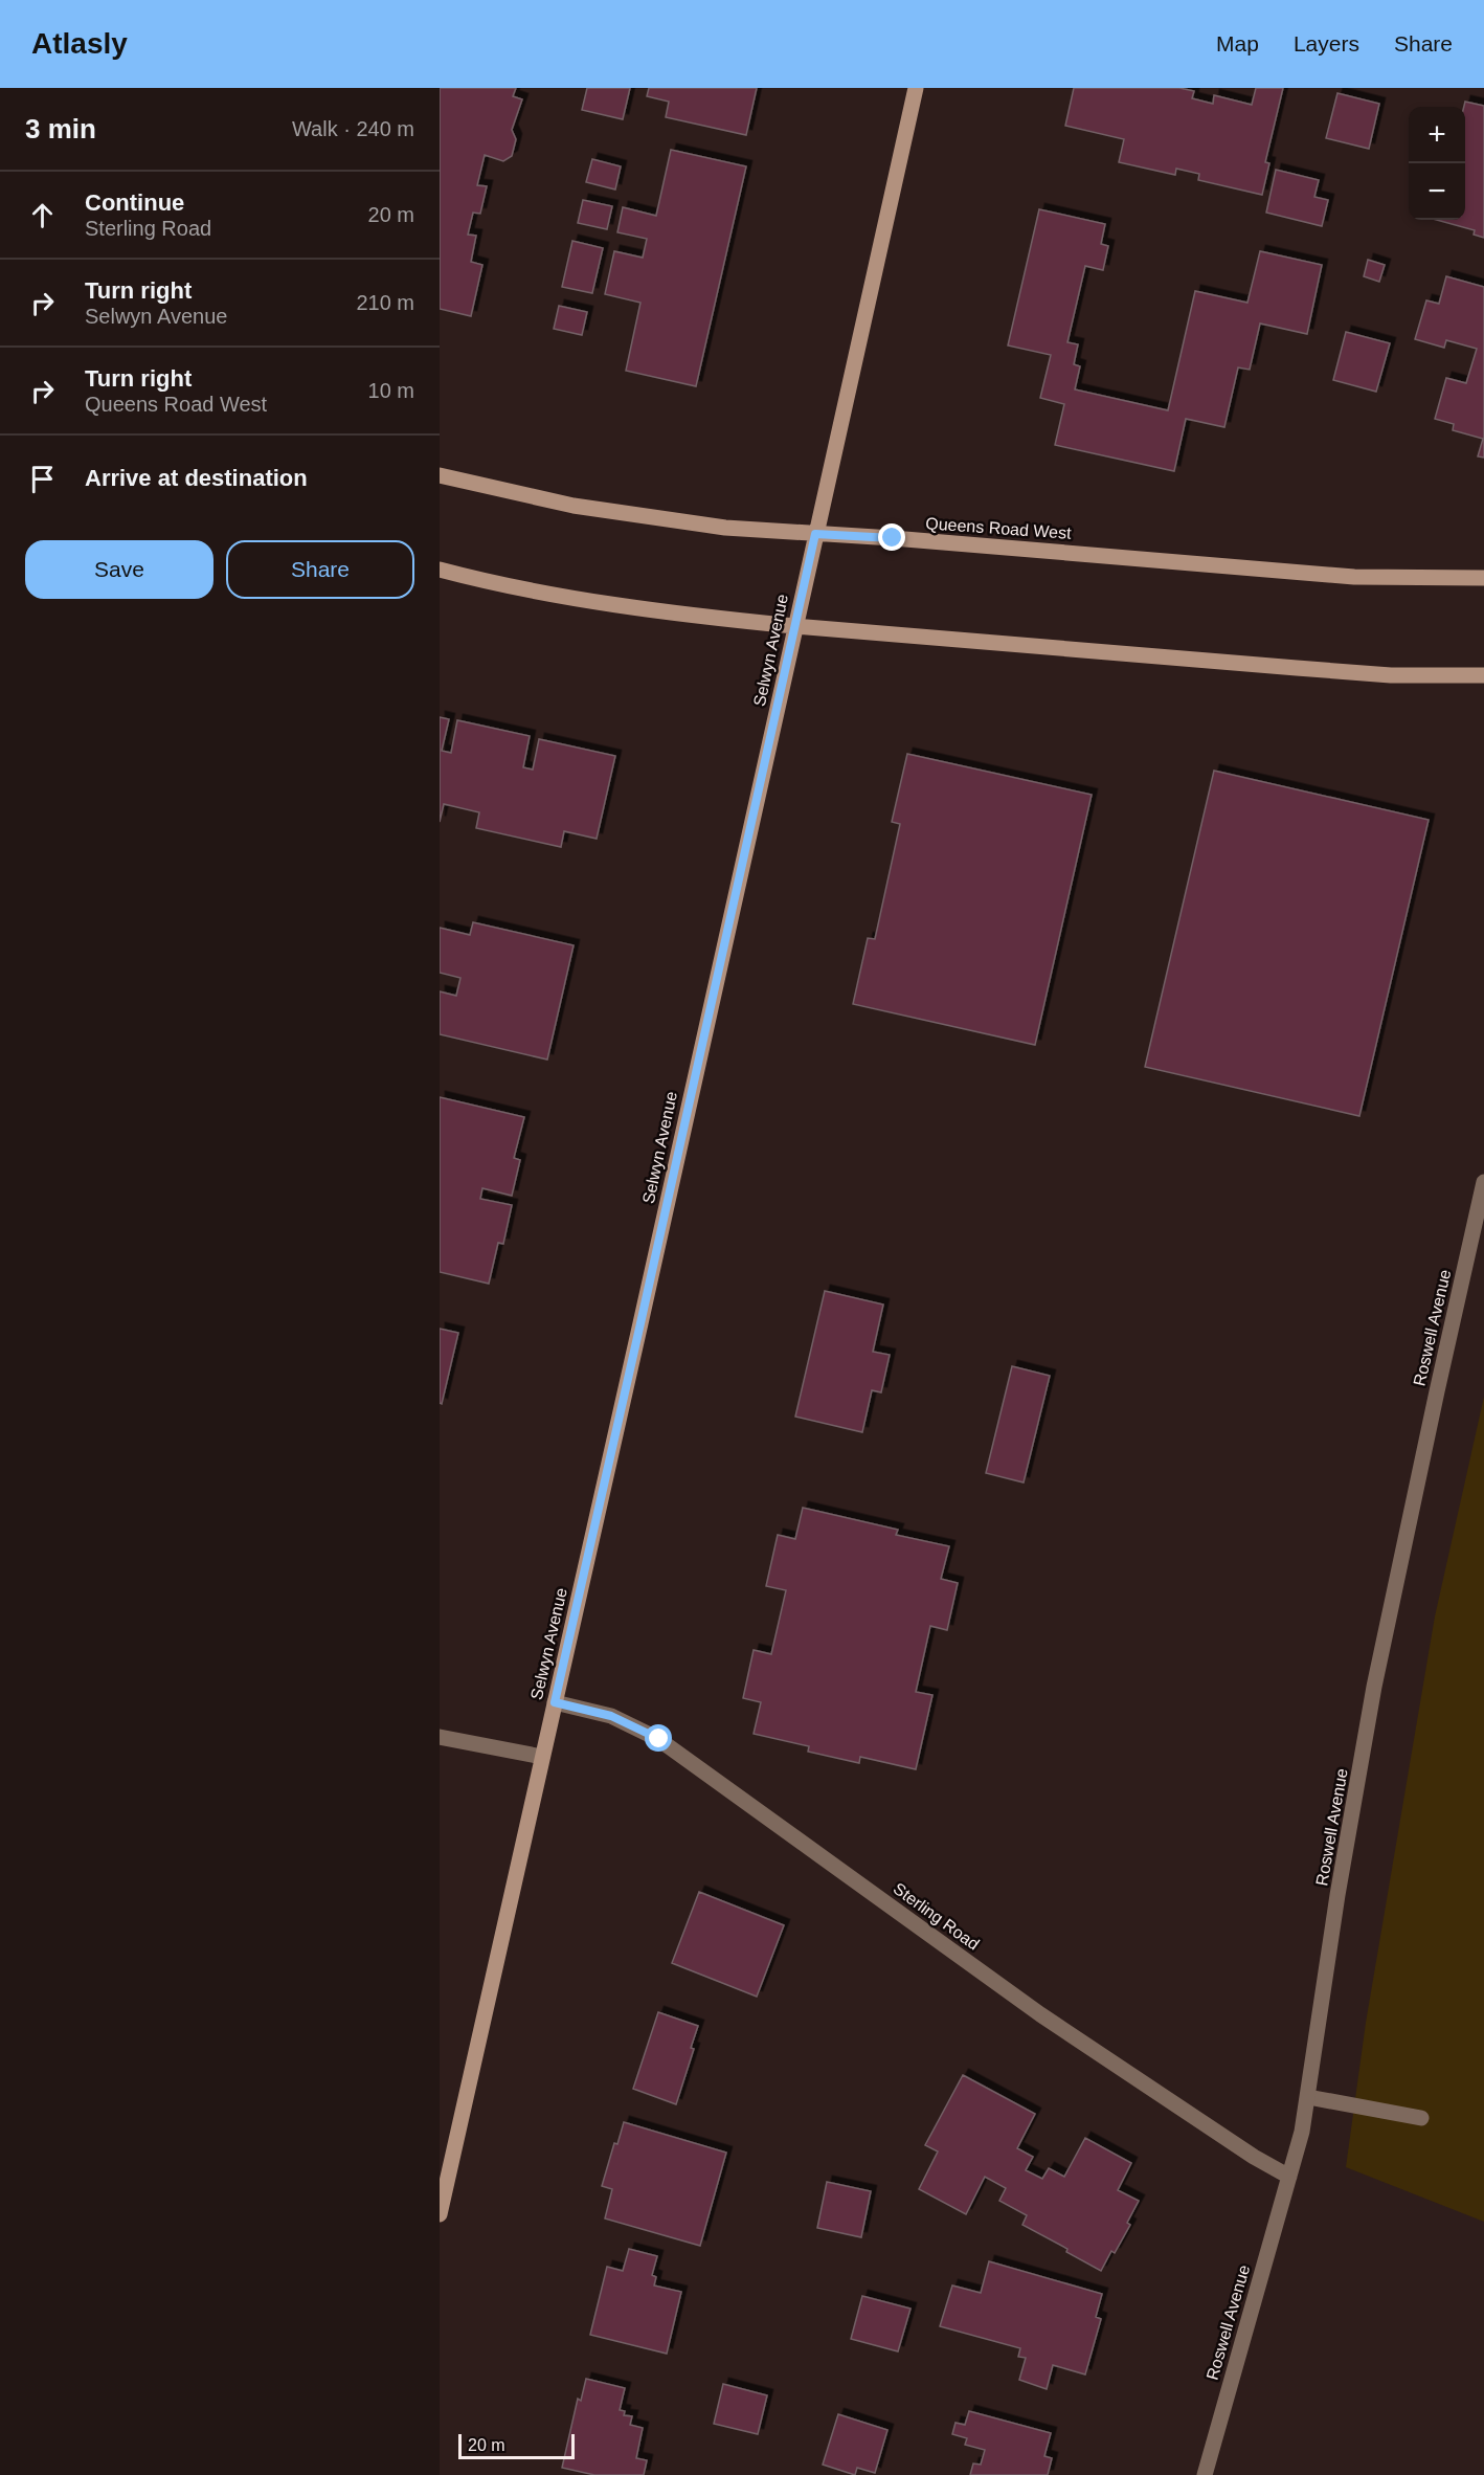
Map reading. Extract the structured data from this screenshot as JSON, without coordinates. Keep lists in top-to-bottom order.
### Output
{
  "streets": {
    "street": [
      "Queens Road West",
      "Selwyn Avenue",
      "Roswell Avenue",
      "Sterling Road"
    ]
  },
  "crossings": [
    ["Queens Road West", "Selwyn Avenue"],
    ["Selwyn Avenue", "Sterling Road"],
    ["Roswell Avenue", "Sterling Road"]
  ],
  "scale_bar": "20 m",
  "page": {
    "header": "Atlasly",
    "nav": ["Map", "Layers", "Share"],
    "heading": ["3 min", "Walk · 240 m"],
    "map_buttons": ["+", "−"],
    "list": [
      ["Continue", "Sterling Road", "20 m"],
      ["Turn right", "Selwyn Avenue", "210 m"],
      ["Turn right", "Queens Road West", "10 m"],
      "Arrive at destination"
    ],
    "buttons": ["Save", "Share"],
    "scale": "20 m"
  }
}
